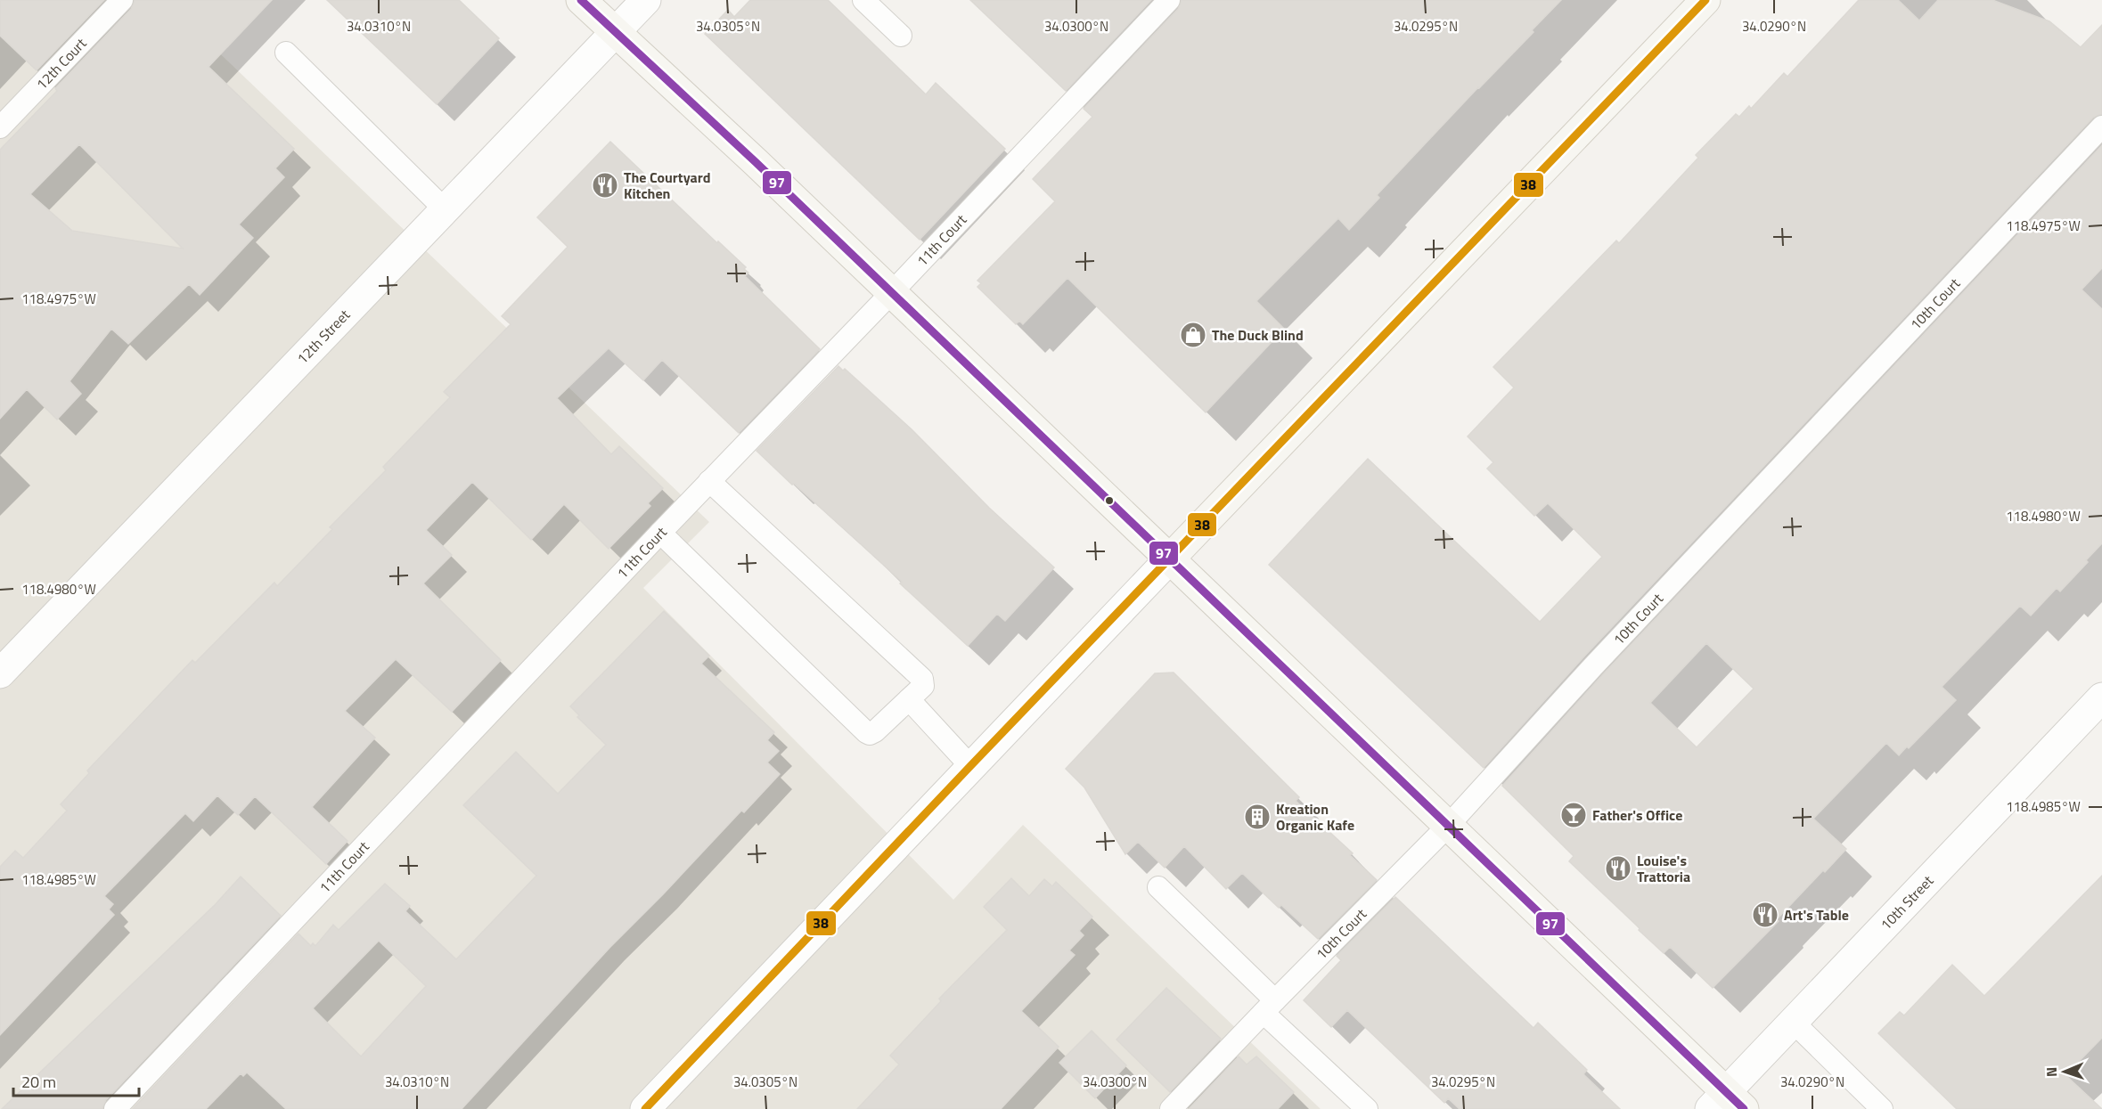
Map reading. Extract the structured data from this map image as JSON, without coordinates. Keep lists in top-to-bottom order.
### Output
{
  "streets": {
    "street": ["12th Street", "10th Street"],
    "lane": ["12th Court", "11th Court", "10th Court"]
  },
  "places": {
    "restaurant": ["The Courtyard Kitchen", "Louise's Trattoria", "Art's Table"],
    "shop": ["The Duck Blind"],
    "bar": ["Father's Office"],
    "building": ["Kreation Organic Kafe"]
  },
  "lines": ["transit line 97", "transit line 38"],
  "scale_bar": "20 m",
  "north": "left",
  "coordinates": [
    "34.0310°N",
    "34.0305°N",
    "34.0300°N",
    "34.0295°N",
    "34.0290°N",
    "118.4975°W",
    "118.4980°W",
    "118.4985°W"
  ]
}
